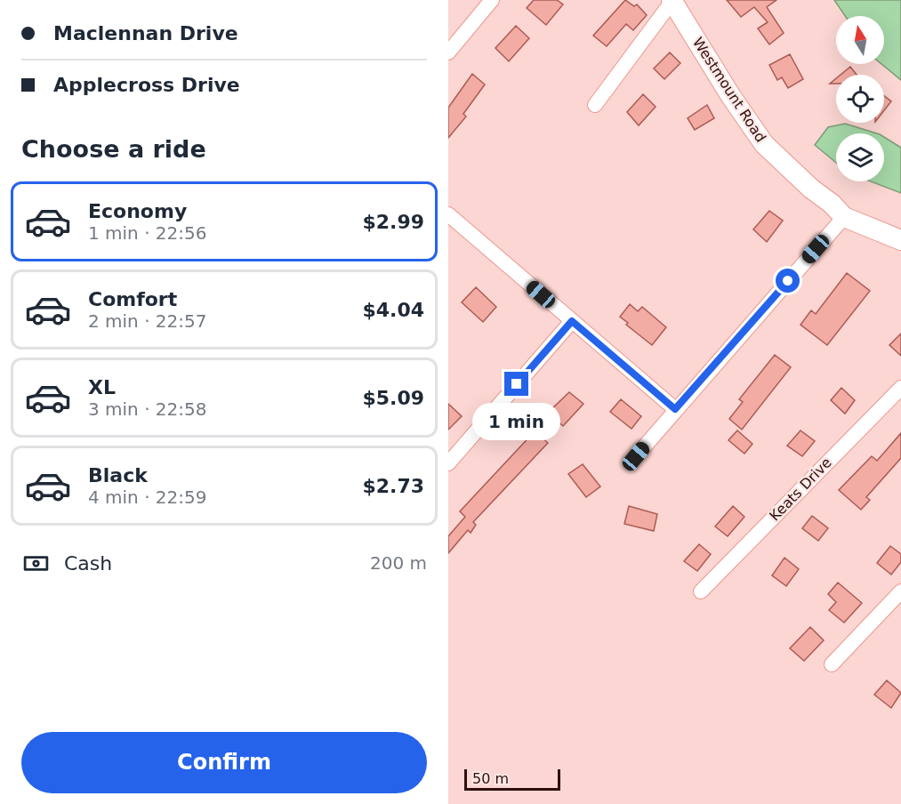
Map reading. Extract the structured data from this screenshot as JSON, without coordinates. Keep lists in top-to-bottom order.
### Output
{
  "streets": {
    "main road": ["Westmount Road"],
    "street": ["Keats Drive"]
  },
  "scale_bar": "50 m",
  "north": "top",
  "page": {
    "banner": ["Maclennan Drive", "Applecross Drive"],
    "heading": "Choose a ride",
    "list": [
      {
        "name": "Economy",
        "note": "1 min · 22:56",
        "value": "$2.99"
      },
      {
        "name": "Comfort",
        "note": "2 min · 22:57",
        "value": "$4.04"
      },
      {
        "name": "XL",
        "note": "3 min · 22:58",
        "value": "$5.09"
      },
      {
        "name": "Black",
        "note": "4 min · 22:59",
        "value": "$2.73"
      }
    ],
    "bubble": "1 min",
    "pay": ["Cash", "200 m"],
    "buttons": "Confirm",
    "scale": "50 m"
  }
}
